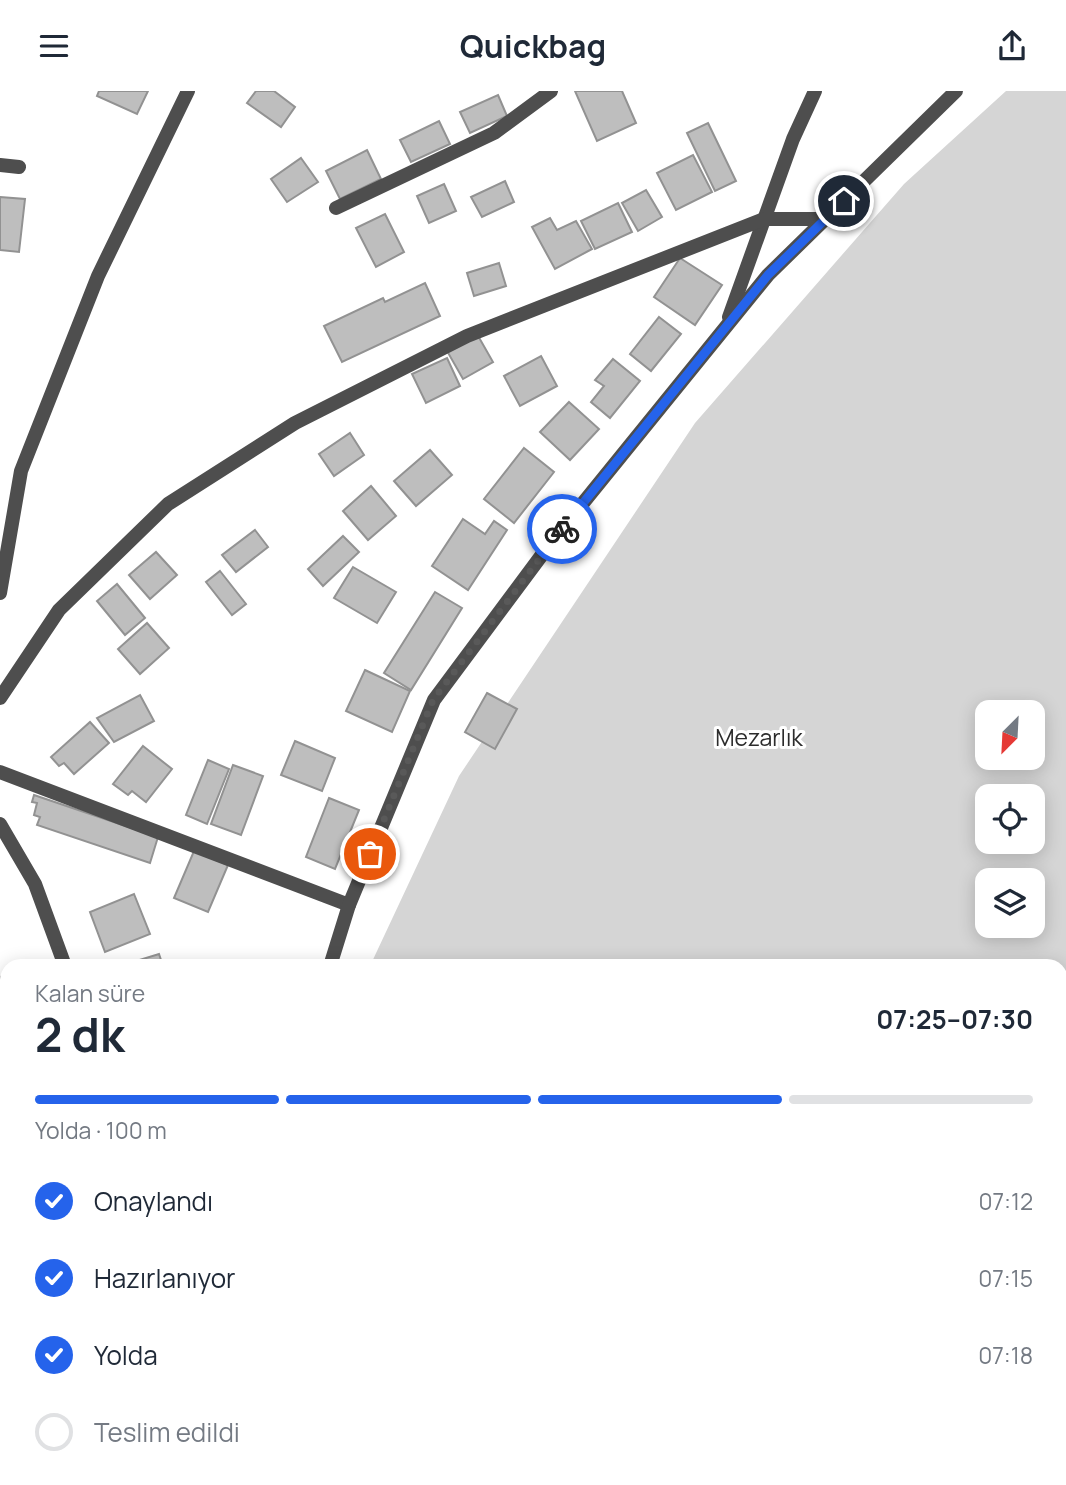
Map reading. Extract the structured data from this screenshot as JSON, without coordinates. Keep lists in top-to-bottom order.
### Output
{
  "parks": ["Mezarlık"],
  "north": "bottom left",
  "page": {
    "header": "Quickbag",
    "heading": ["2 dk", "Kalan süre", "07:25–07:30"],
    "bar": "Yolda · 100 m",
    "list": [
      ["Onaylandı", "07:12"],
      ["Hazırlanıyor", "07:15"],
      ["Yolda", "07:18"],
      "Teslim edildi"
    ]
  }
}
